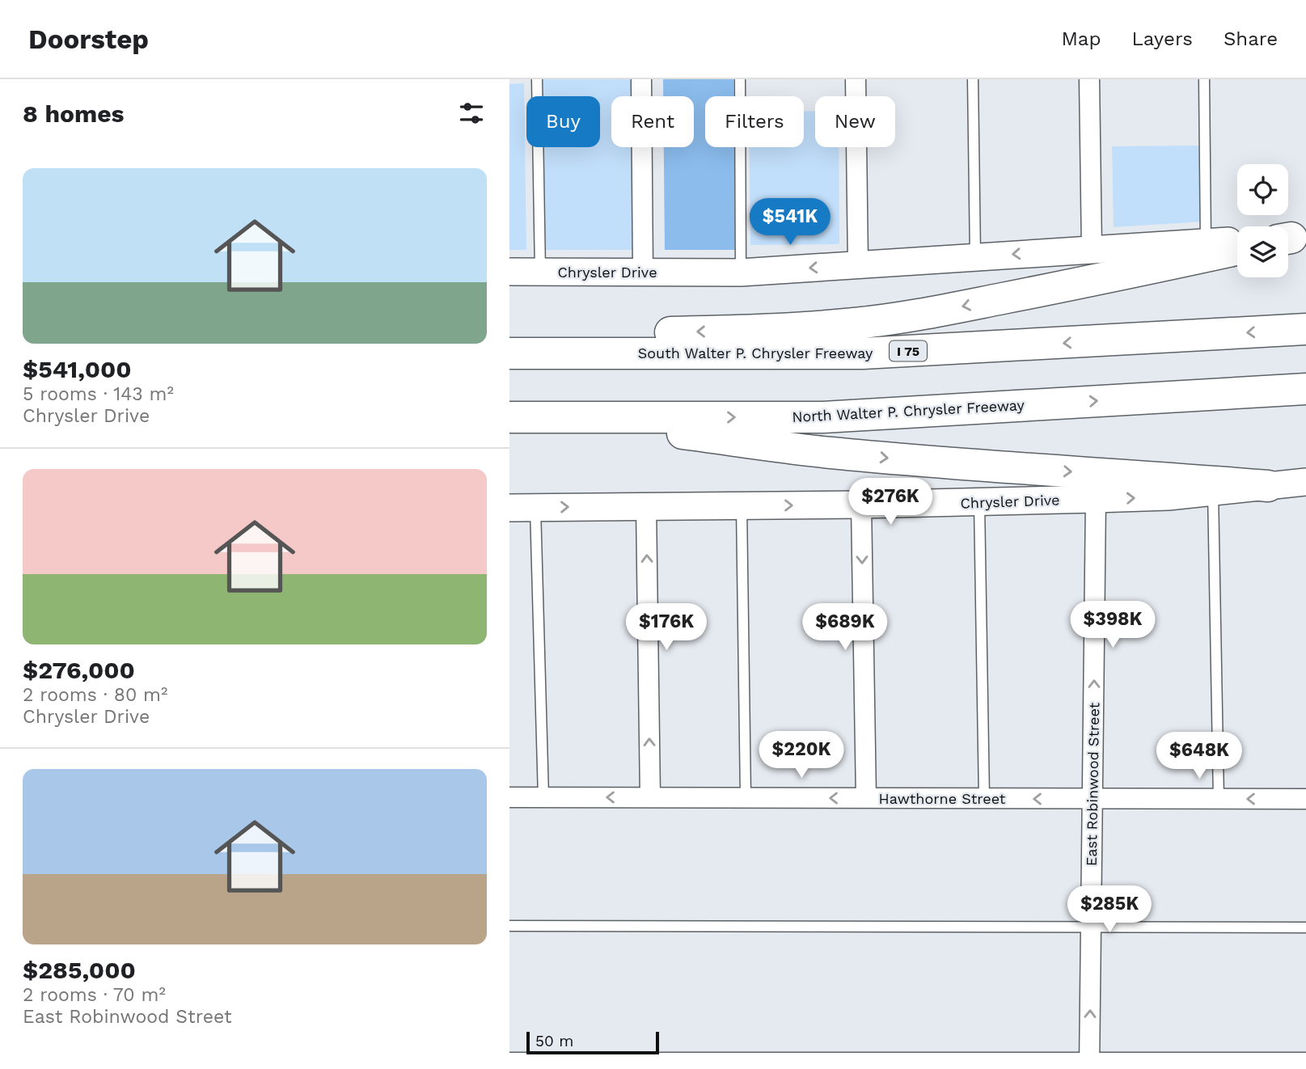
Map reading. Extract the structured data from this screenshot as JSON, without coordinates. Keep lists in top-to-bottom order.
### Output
{
  "streets": {
    "highway": ["I 75", "South Walter P. Chrysler Freeway", "North Walter P. Chrysler Freeway"],
    "main road": ["Chrysler Drive"],
    "street": ["East Robinwood Street", "Hawthorne Street"]
  },
  "crossings": [
    ["Chrysler Drive", "East Robinwood Street"],
    ["East Robinwood Street", "Hawthorne Street"]
  ],
  "one_way": ["East Robinwood Street", "Hawthorne Street"],
  "scale_bar": "50 m",
  "page": {
    "header": "Doorstep",
    "nav": ["Map", "Layers", "Share"],
    "heading": "8 homes",
    "chip": [
      "Buy",
      "Rent",
      "Filters",
      "New"
    ],
    "list": [
      {
        "name": "$541,000",
        "note": "5 rooms · 143 m² · Chrysler Drive"
      },
      {
        "name": "$276,000",
        "note": "2 rooms · 80 m² · Chrysler Drive"
      },
      {
        "name": "$285,000",
        "note": "2 rooms · 70 m² · East Robinwood Street"
      }
    ],
    "price": [
      "$541K",
      "$276K",
      "$398K",
      "$176K",
      "$689K",
      "$220K",
      "$648K",
      "$285K"
    ],
    "scale": "50 m"
  }
}
